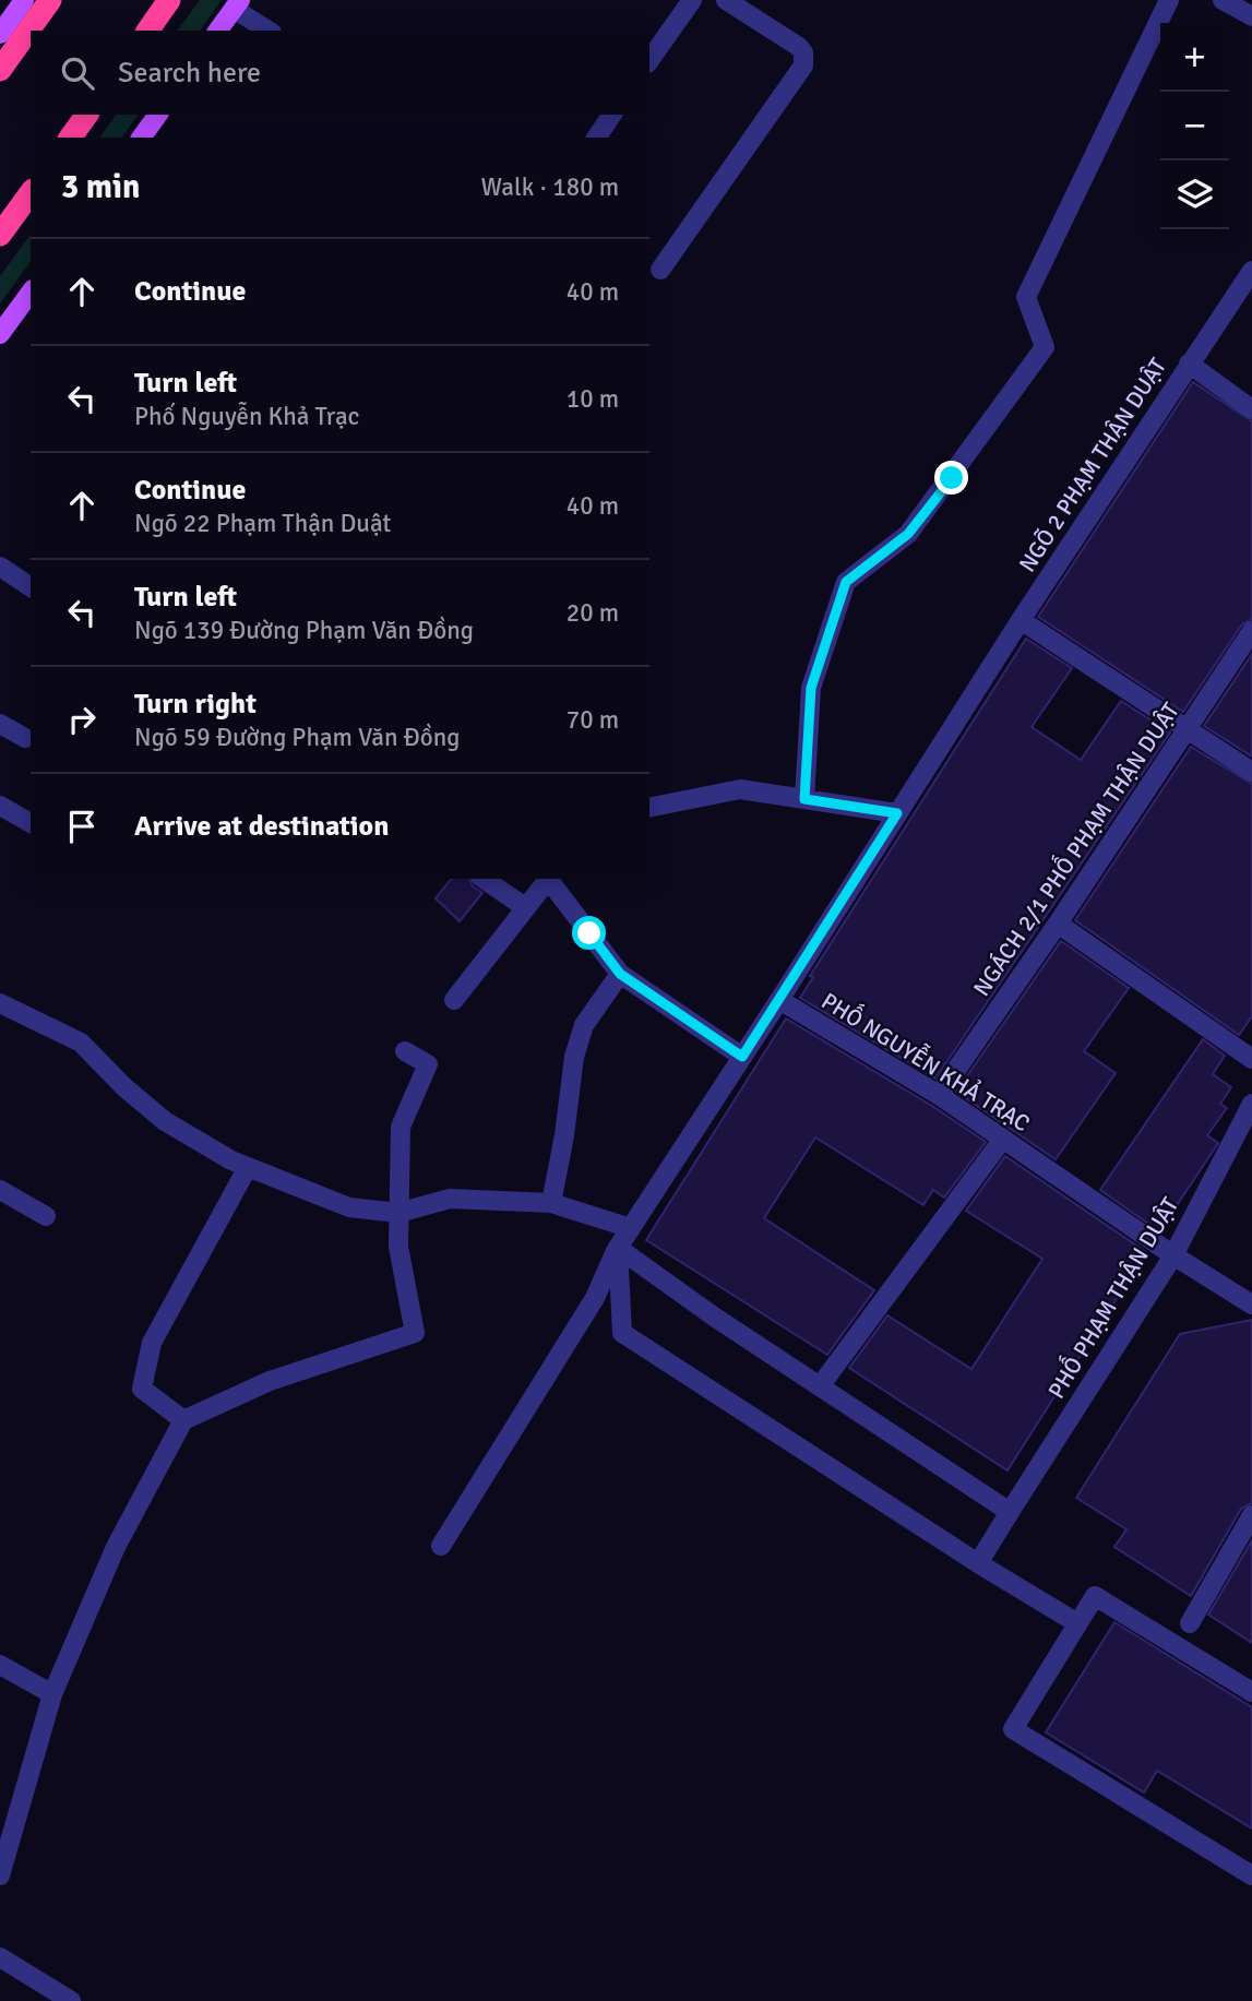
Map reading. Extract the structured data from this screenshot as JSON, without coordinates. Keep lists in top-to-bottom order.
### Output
{
  "streets": {
    "street": [
      "NGÕ 2 PHẠM THẬN DUẬT",
      "NGÁCH 2/1 PHỐ PHẠM THẬN DUẬT",
      "PHỐ NGUYỄN KHẢ TRẠC",
      "PHỐ PHẠM THẬN DUẬT"
    ]
  },
  "crossings": [
    ["NGÕ 2 PHẠM THẬN DUẬT", "PHỐ NGUYỄN KHẢ TRẠC"],
    ["NGÁCH 2/1 PHỐ PHẠM THẬN DUẬT", "PHỐ NGUYỄN KHẢ TRẠC"],
    ["PHỐ NGUYỄN KHẢ TRẠC", "PHỐ PHẠM THẬN DUẬT"]
  ],
  "page": {
    "map_buttons": ["+", "−"],
    "search": "Search here",
    "heading": ["3 min", "Walk · 180 m"],
    "list": [
      ["Continue", "40 m"],
      ["Turn left", "Phố Nguyễn Khả Trạc", "10 m"],
      ["Continue", "Ngõ 22 Phạm Thận Duật", "40 m"],
      ["Turn left", "Ngõ 139 Đường Phạm Văn Đồng", "20 m"],
      ["Turn right", "Ngõ 59 Đường Phạm Văn Đồng", "70 m"],
      "Arrive at destination"
    ]
  }
}
